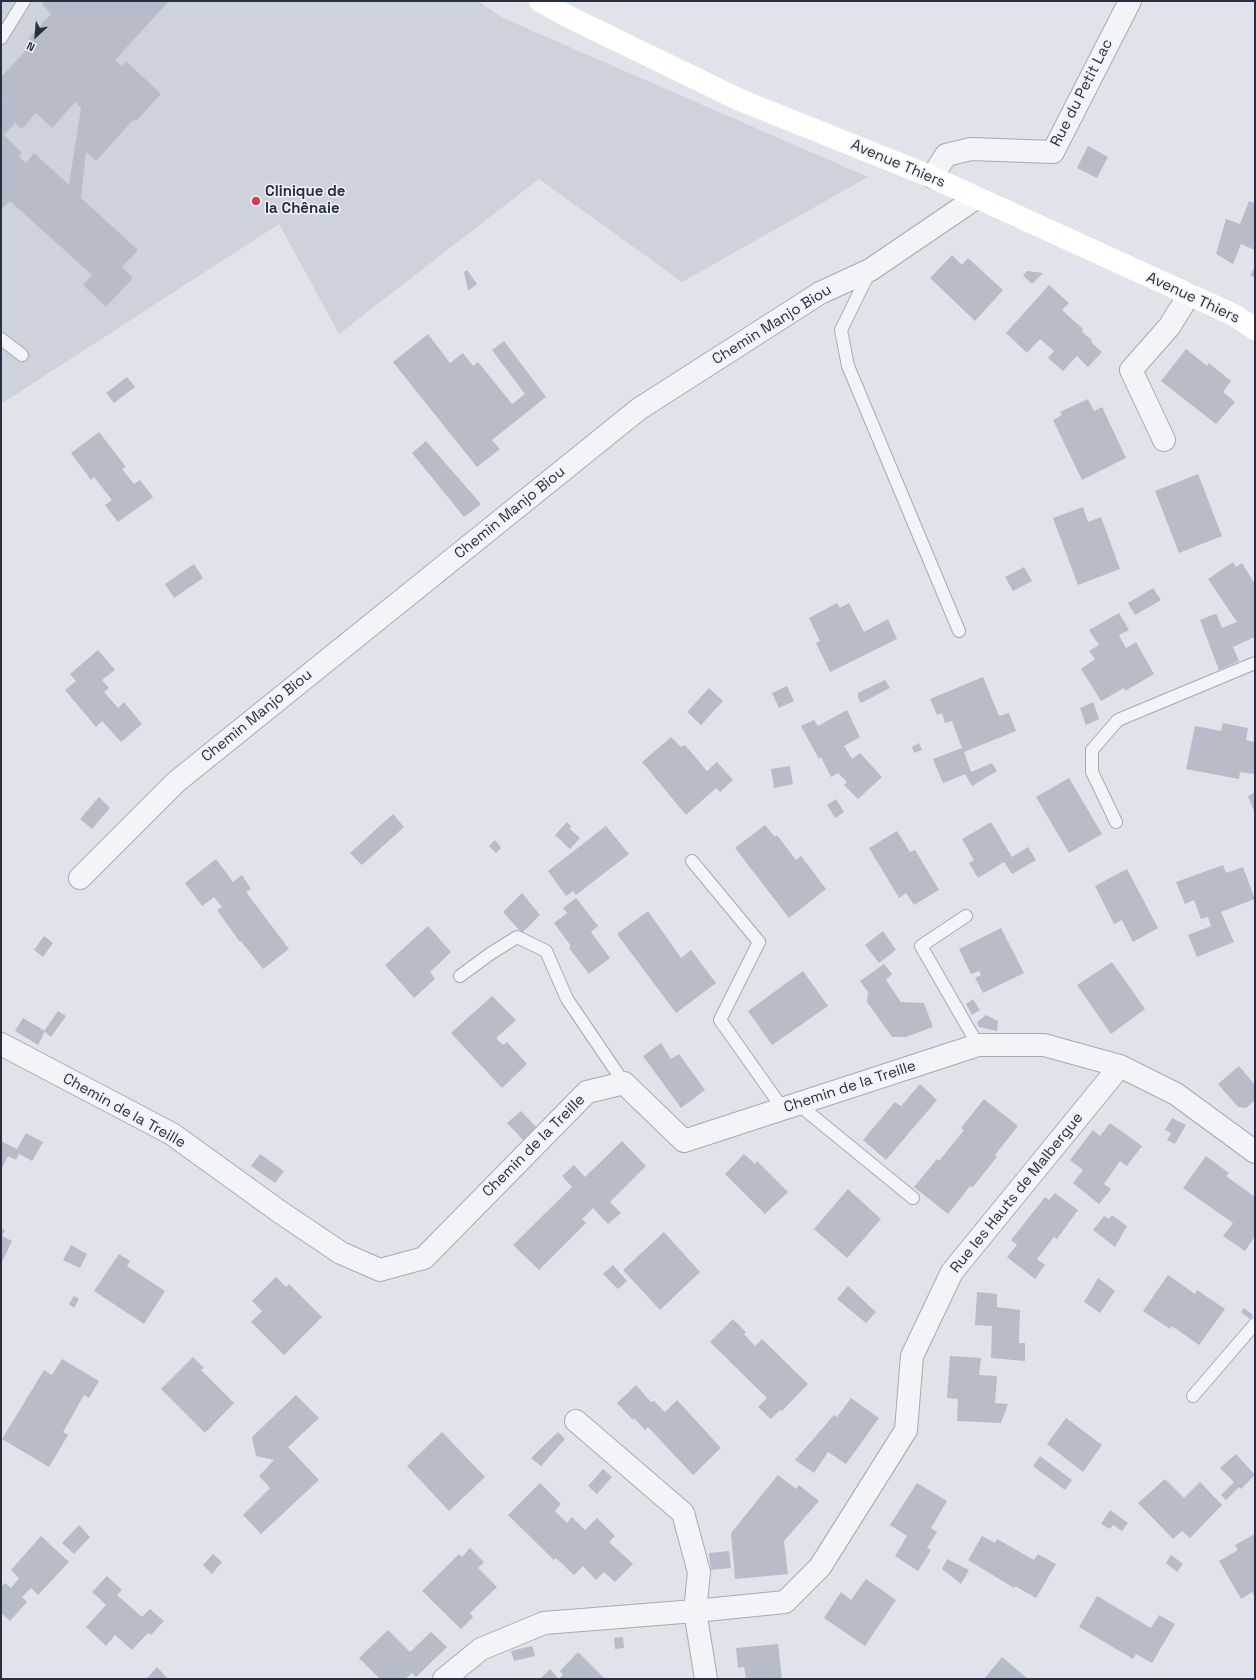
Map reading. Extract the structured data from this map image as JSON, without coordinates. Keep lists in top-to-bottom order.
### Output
{
  "streets": {
    "main road": ["Avenue Thiers"],
    "street": [
      "Rue du Petit Lac",
      "Chemin Manjo Biou",
      "Chemin de la Treille",
      "Rue les Hauts de Malbergue"
    ]
  },
  "crossings": [
    ["Rue du Petit Lac", "Avenue Thiers"],
    ["Avenue Thiers", "Chemin Manjo Biou"],
    ["Chemin de la Treille", "Rue les Hauts de Malbergue"]
  ],
  "places": ["Clinique de la Chênaie"],
  "north": "bottom left"
}
